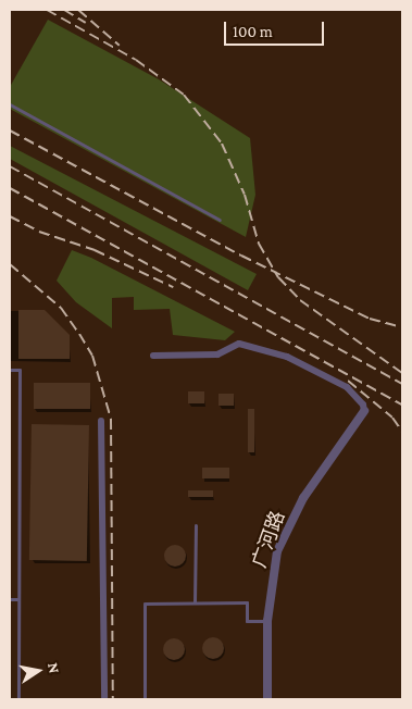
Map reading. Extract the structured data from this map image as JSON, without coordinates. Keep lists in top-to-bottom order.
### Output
{
  "streets": {
    "street": ["广河路"]
  },
  "scale_bar": "100 m",
  "north": "right"
}
